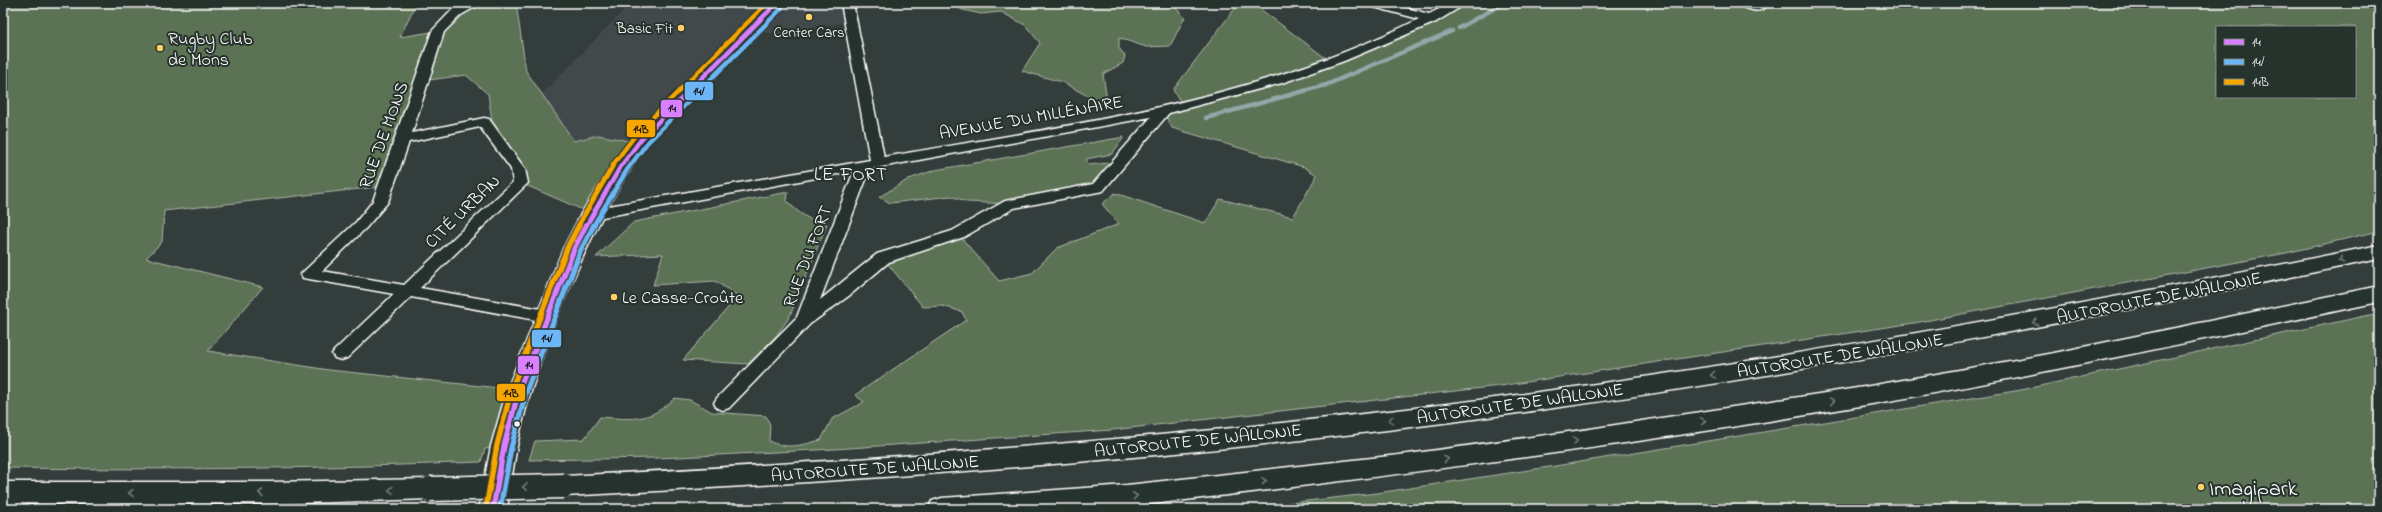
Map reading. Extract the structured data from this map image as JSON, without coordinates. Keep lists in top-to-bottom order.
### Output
{
  "streets": {
    "main road": ["AUTOROUTE DE WALLONIE"],
    "street": [
      "AVENUE DU MILLÉNAIRE",
      "RUE DE MONS",
      "CITÉ URBAN",
      "RUE DU FORT"
    ]
  },
  "crossings": [
    ["AVENUE DU MILLÉNAIRE", "RUE DU FORT"],
    ["RUE DE MONS", "CITÉ URBAN"]
  ],
  "districts": ["LE FORT"],
  "places": [
    "Center Cars",
    "Basic Fit",
    "Rugby Club de Mons",
    "Le Casse-Croûte",
    "Imagipark"
  ],
  "lines": ["transit line 14", "transit line 14B", "transit line 14/"],
  "legend": ["14", "14/", "14B"]
}
